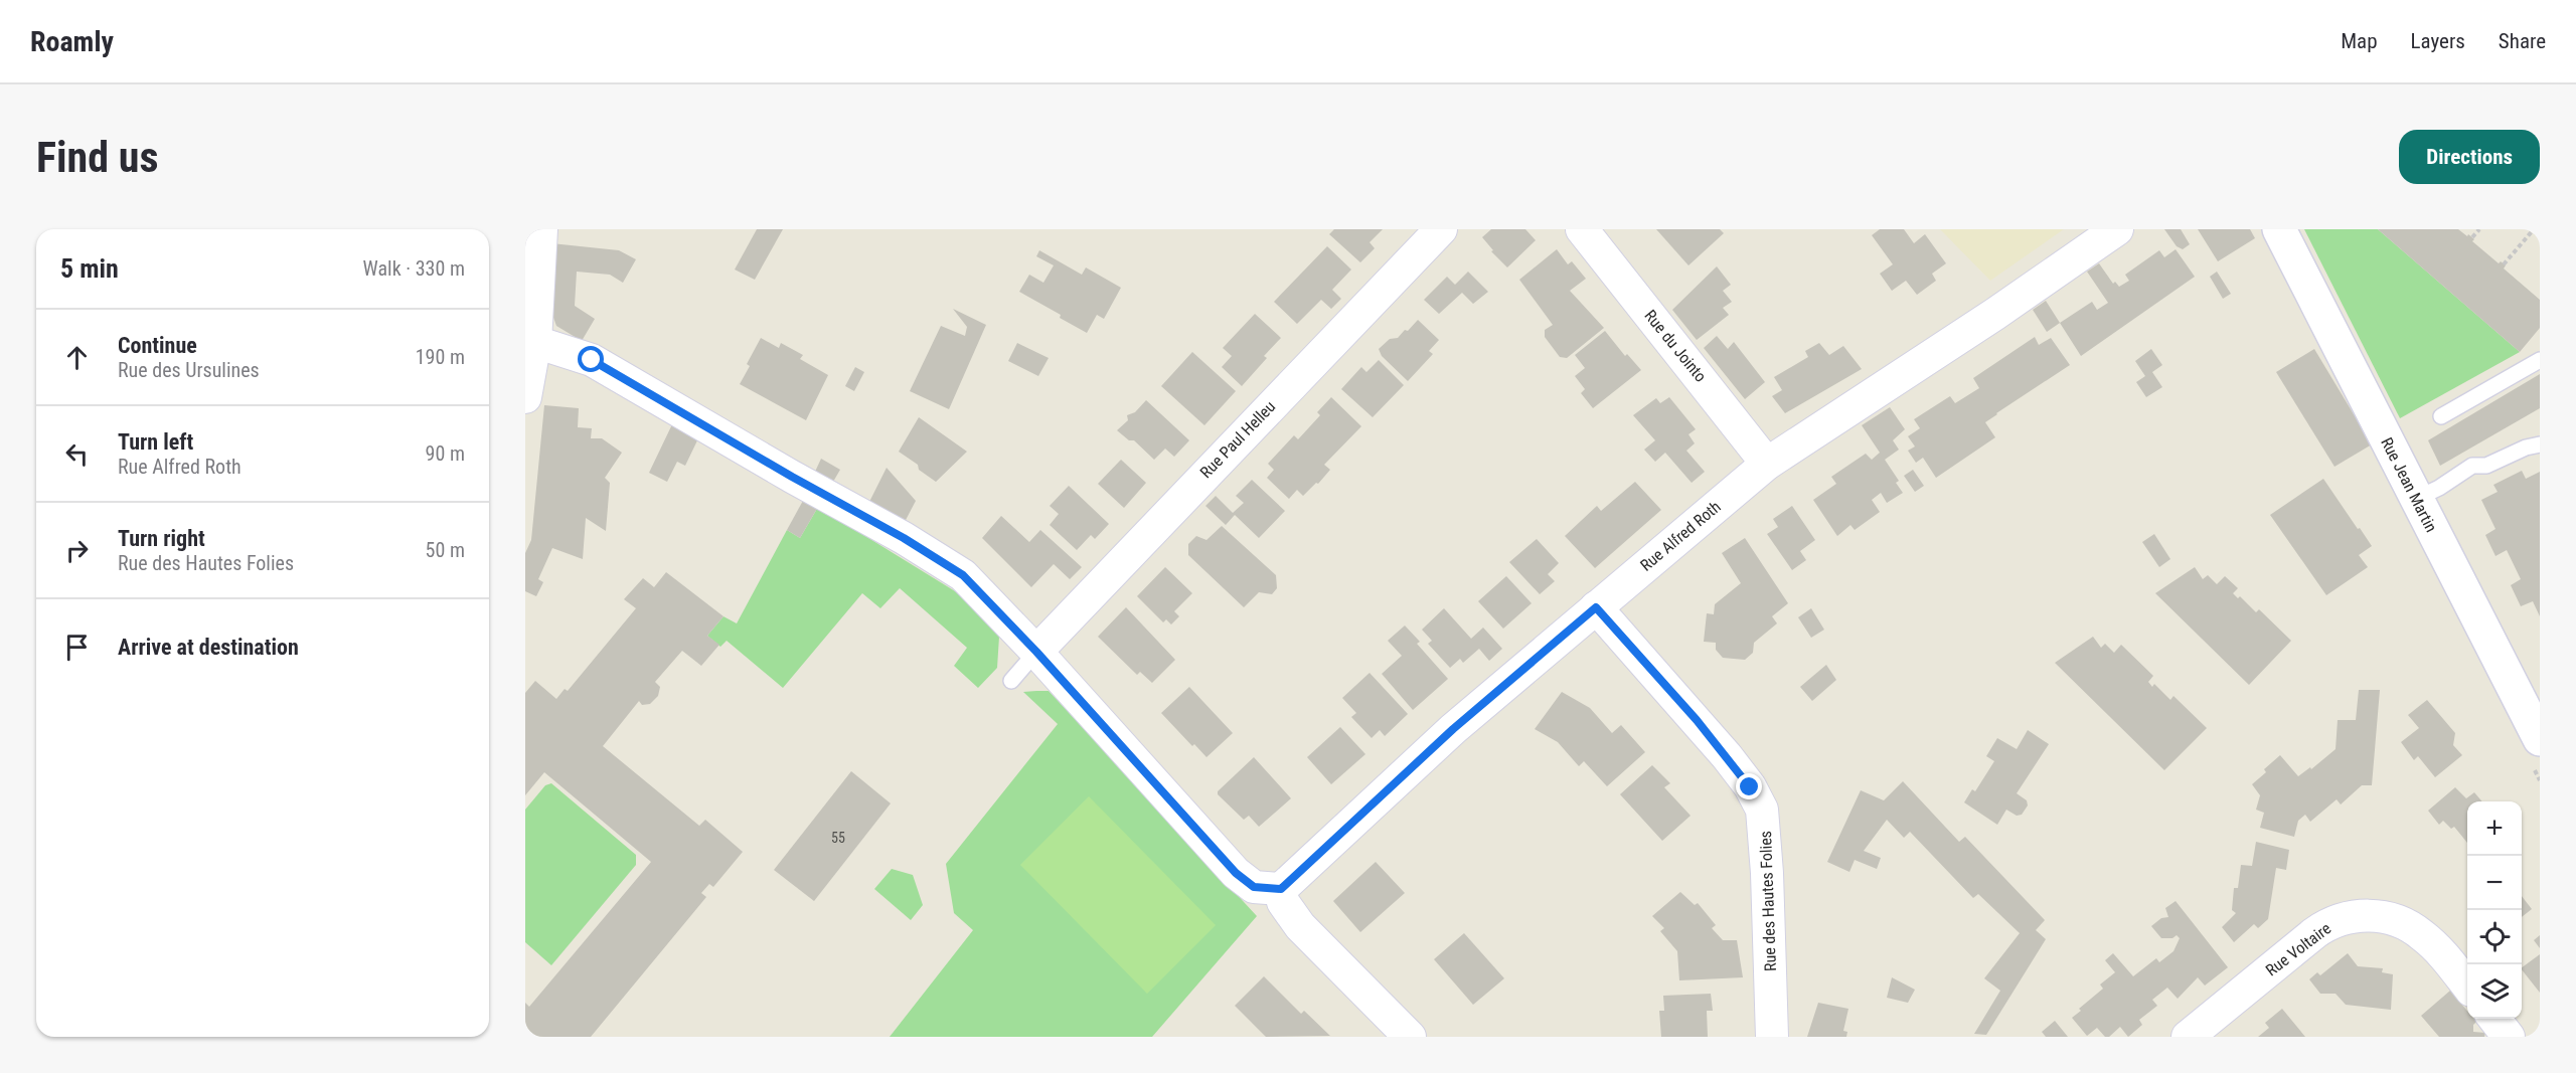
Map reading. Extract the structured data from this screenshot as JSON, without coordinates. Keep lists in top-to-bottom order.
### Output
{
  "streets": {
    "main road": ["Rue Jean Martin"],
    "street": [
      "Rue du Jointo",
      "Rue Paul Helleu",
      "Rue Alfred Roth",
      "Rue des Hautes Folies",
      "Rue Voltaire"
    ]
  },
  "crossings": [
    ["Rue du Jointo", "Rue Alfred Roth"],
    ["Rue Alfred Roth", "Rue des Hautes Folies"]
  ],
  "house_numbers": ["55"],
  "page": {
    "header": "Roamly",
    "nav": ["Map", "Layers", "Share"],
    "buttons": "Directions",
    "title": "Find us",
    "heading": ["5 min", "Walk · 330 m"],
    "list": [
      ["Continue", "Rue des Ursulines", "190 m"],
      ["Turn left", "Rue Alfred Roth", "90 m"],
      ["Turn right", "Rue des Hautes Folies", "50 m"],
      "Arrive at destination"
    ],
    "map_buttons": ["+", "−"]
  }
}
